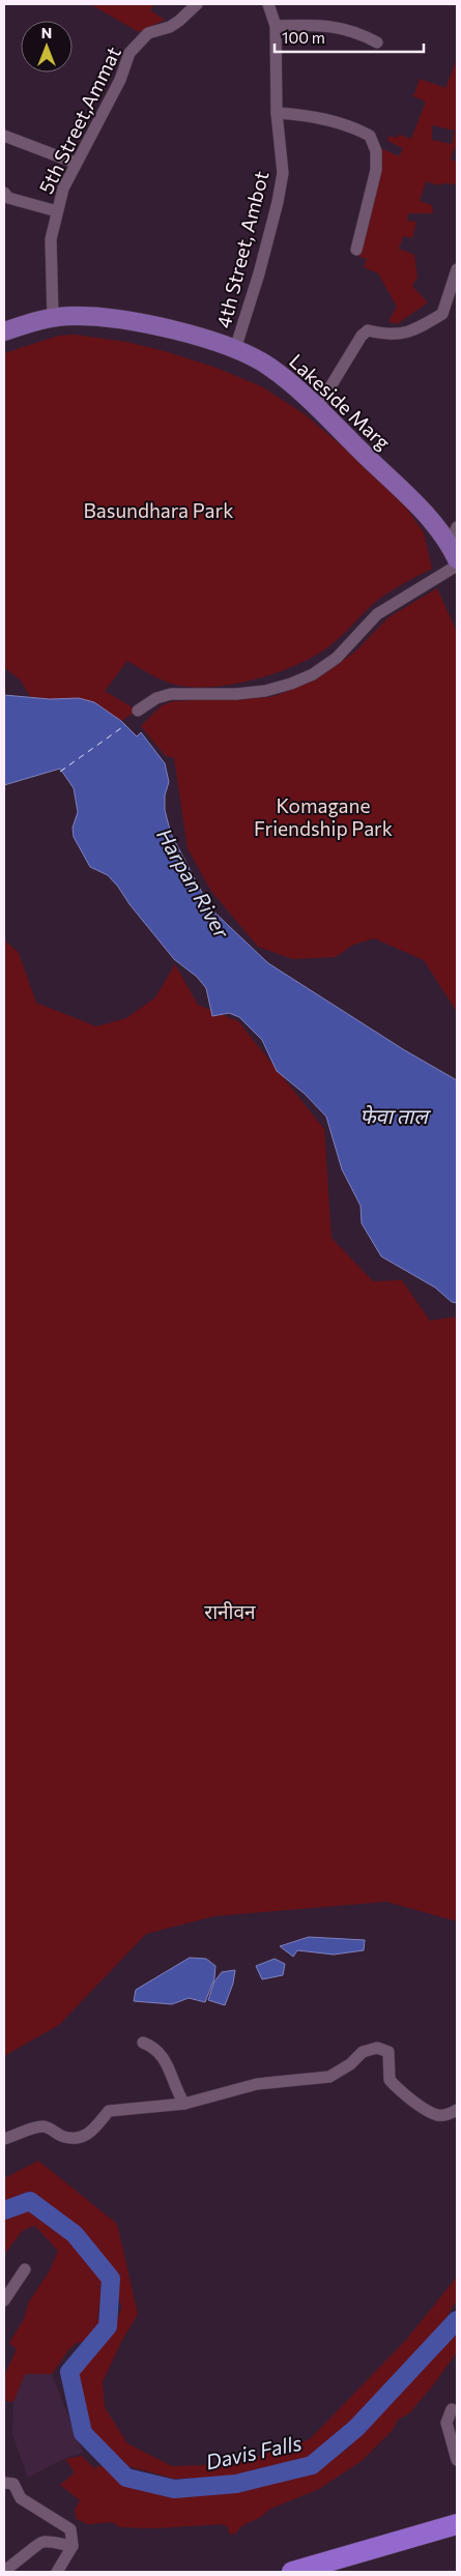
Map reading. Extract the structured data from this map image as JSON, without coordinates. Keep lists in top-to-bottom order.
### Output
{
  "streets": {
    "main road": ["Lakeside Marg"],
    "street": ["5th Street,Ammat", "4th Street, Ambot"]
  },
  "crossings": [
    ["5th Street,Ammat", "Lakeside Marg"],
    ["4th Street, Ambot", "Lakeside Marg"]
  ],
  "water": ["Harpan River", "फेवा ताल", "Davis Falls"],
  "parks": ["Basundhara Park", "Komagane Friendship Park", "रानीवन"],
  "scale_bar": "100 m",
  "north": "top"
}
